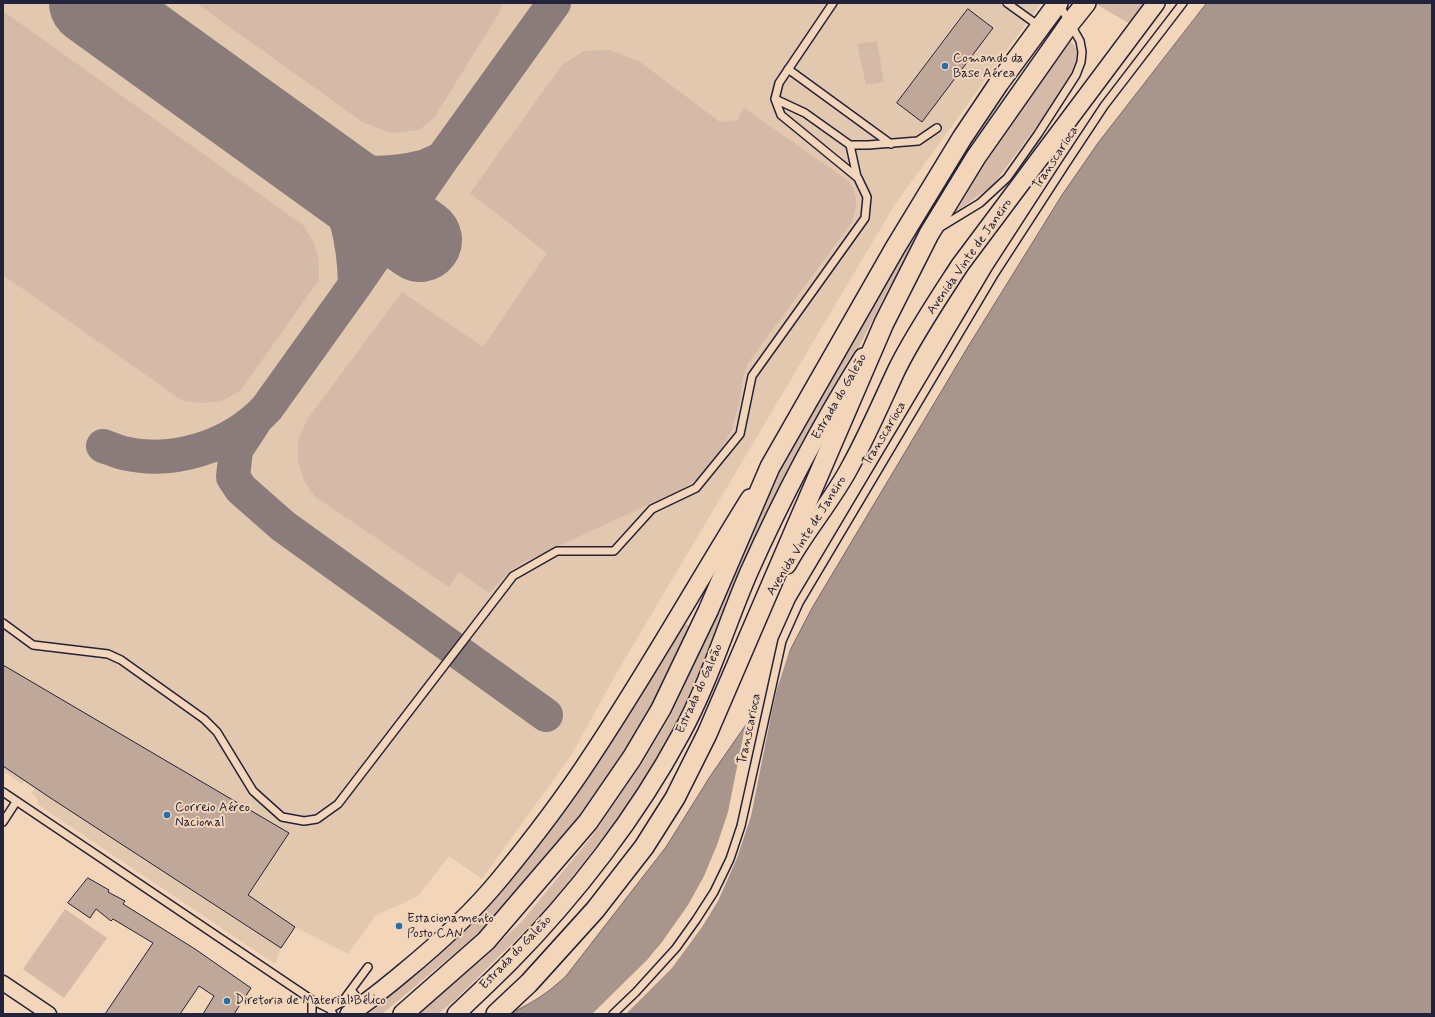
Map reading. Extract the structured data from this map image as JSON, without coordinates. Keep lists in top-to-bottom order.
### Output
{
  "streets": {
    "main road": ["Estrada do Galeão"],
    "street": ["Avenida Vinte de Janeiro"],
    "lane": ["Transcarioca"]
  },
  "crossings": [
    ["Avenida Vinte de Janeiro", "Estrada do Galeão"]
  ],
  "places": [
    "Comando da Base Aérea",
    "Correio Aéreo Nacional",
    "Estacionamento Posto CAN",
    "Diretoria de Material Bélico"
  ]
}
